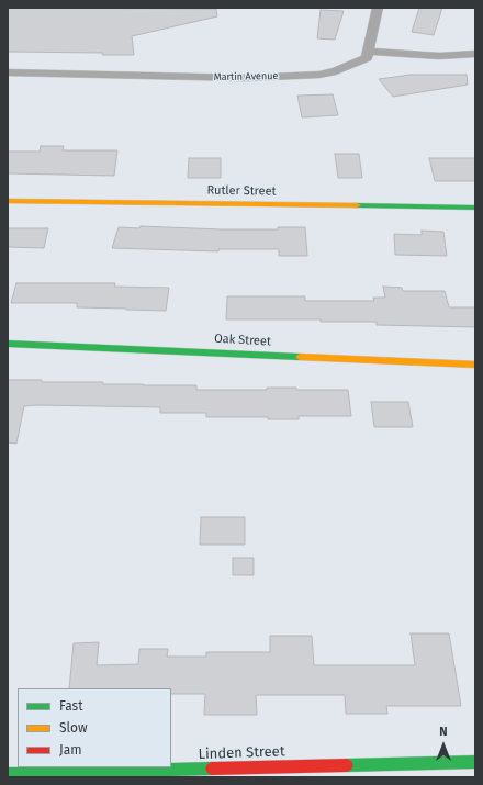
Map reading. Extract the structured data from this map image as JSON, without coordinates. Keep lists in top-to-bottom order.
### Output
{
  "streets": {
    "street": [
      "Martin Avenue",
      "Rutler Street",
      "Oak Street",
      "Linden Street"
    ]
  },
  "legend": ["Fast", "Slow", "Jam"],
  "north": "top"
}
